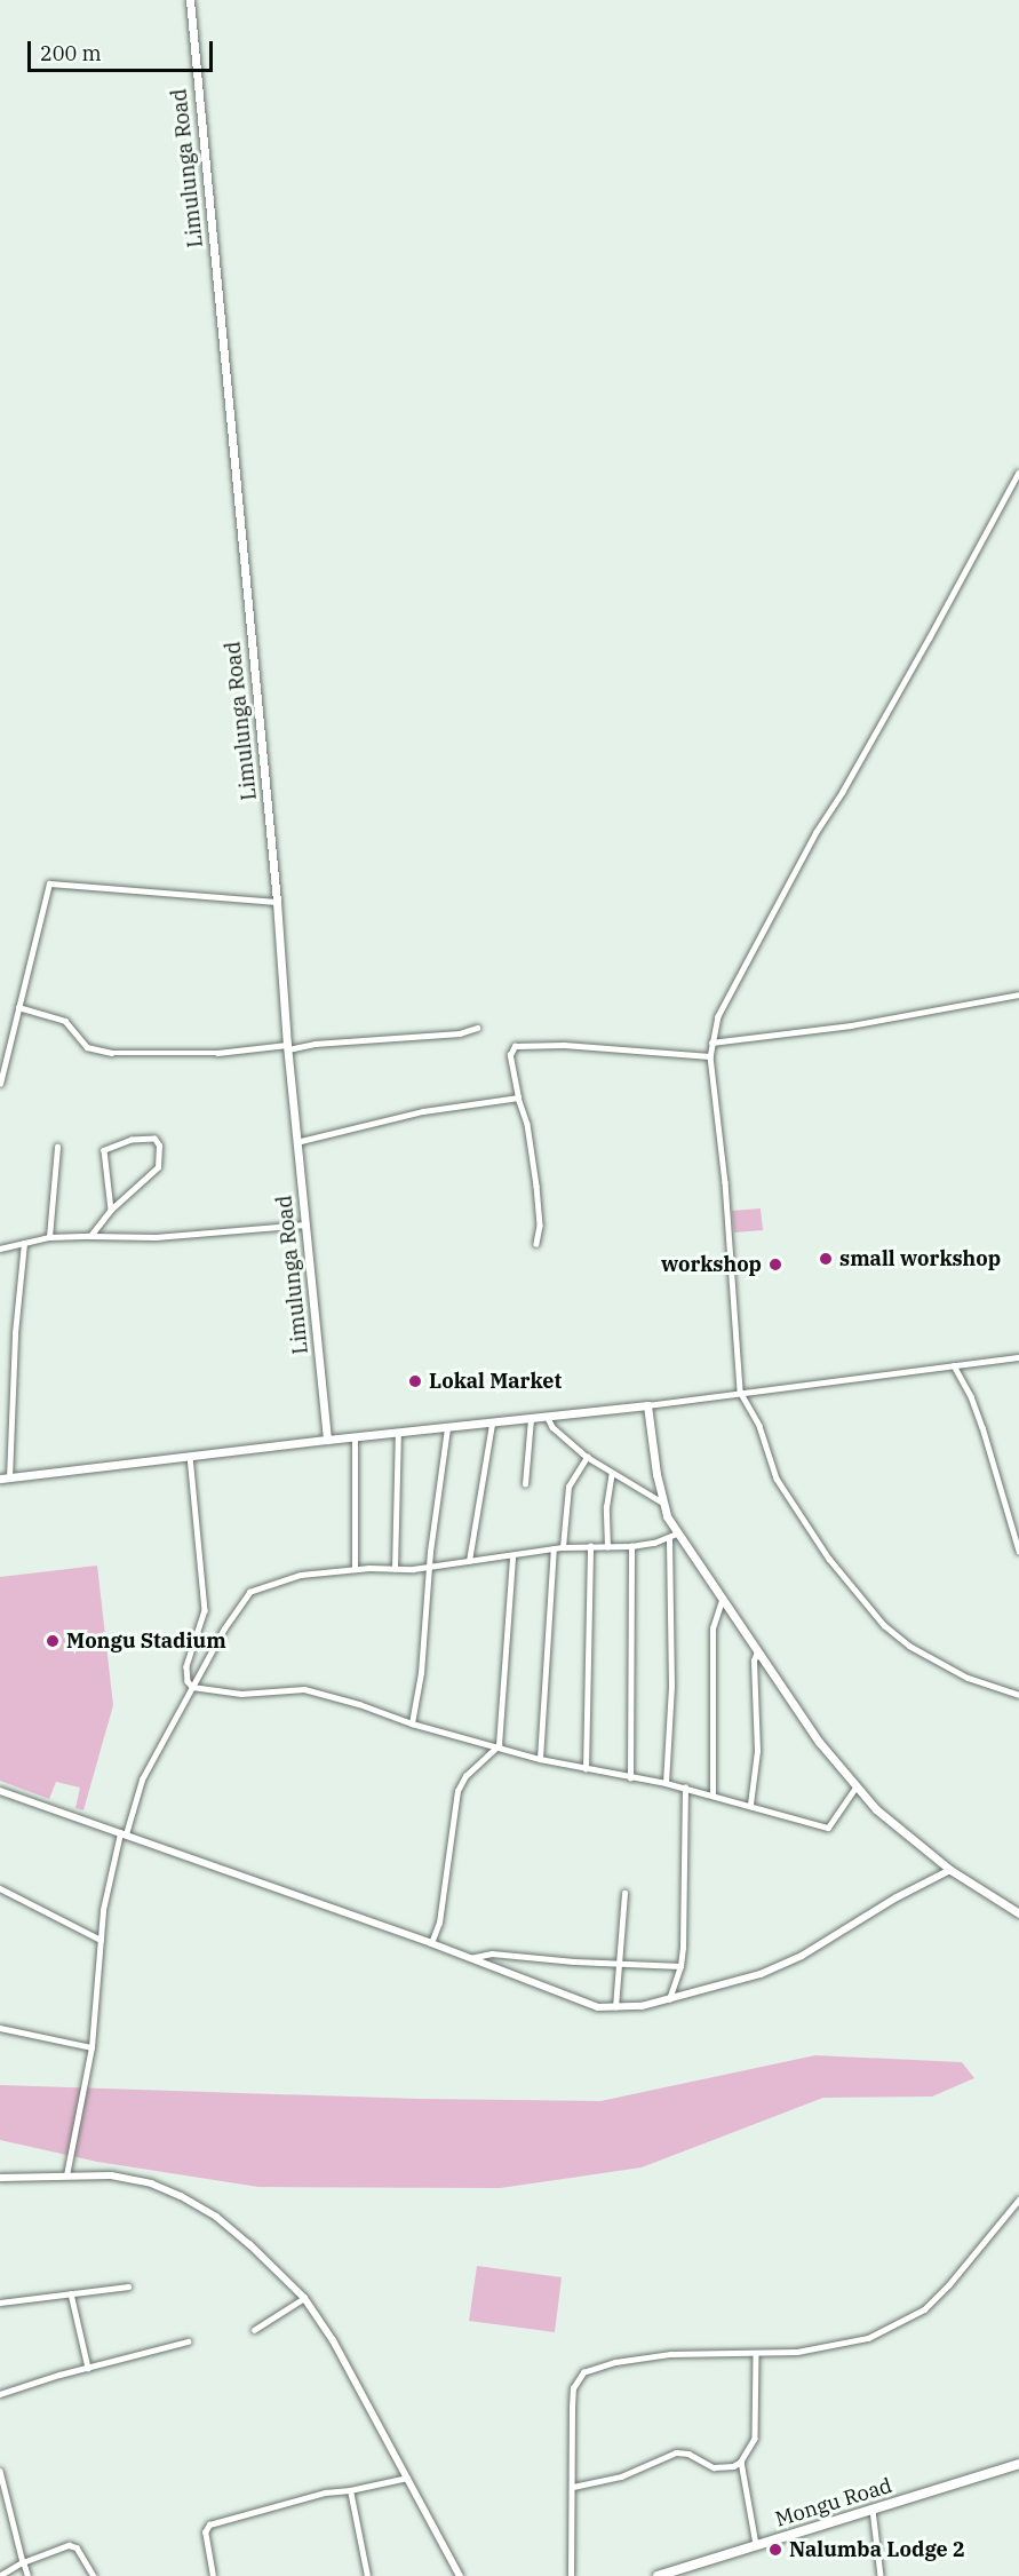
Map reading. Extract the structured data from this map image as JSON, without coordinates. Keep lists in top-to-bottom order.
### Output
{
  "streets": {
    "main road": ["Limulunga Road", "Mongu Road"]
  },
  "places": [
    "small workshop",
    "workshop",
    "Lokal Market",
    "Mongu Stadium",
    "Nalumba Lodge 2"
  ],
  "scale_bar": "200 m"
}
